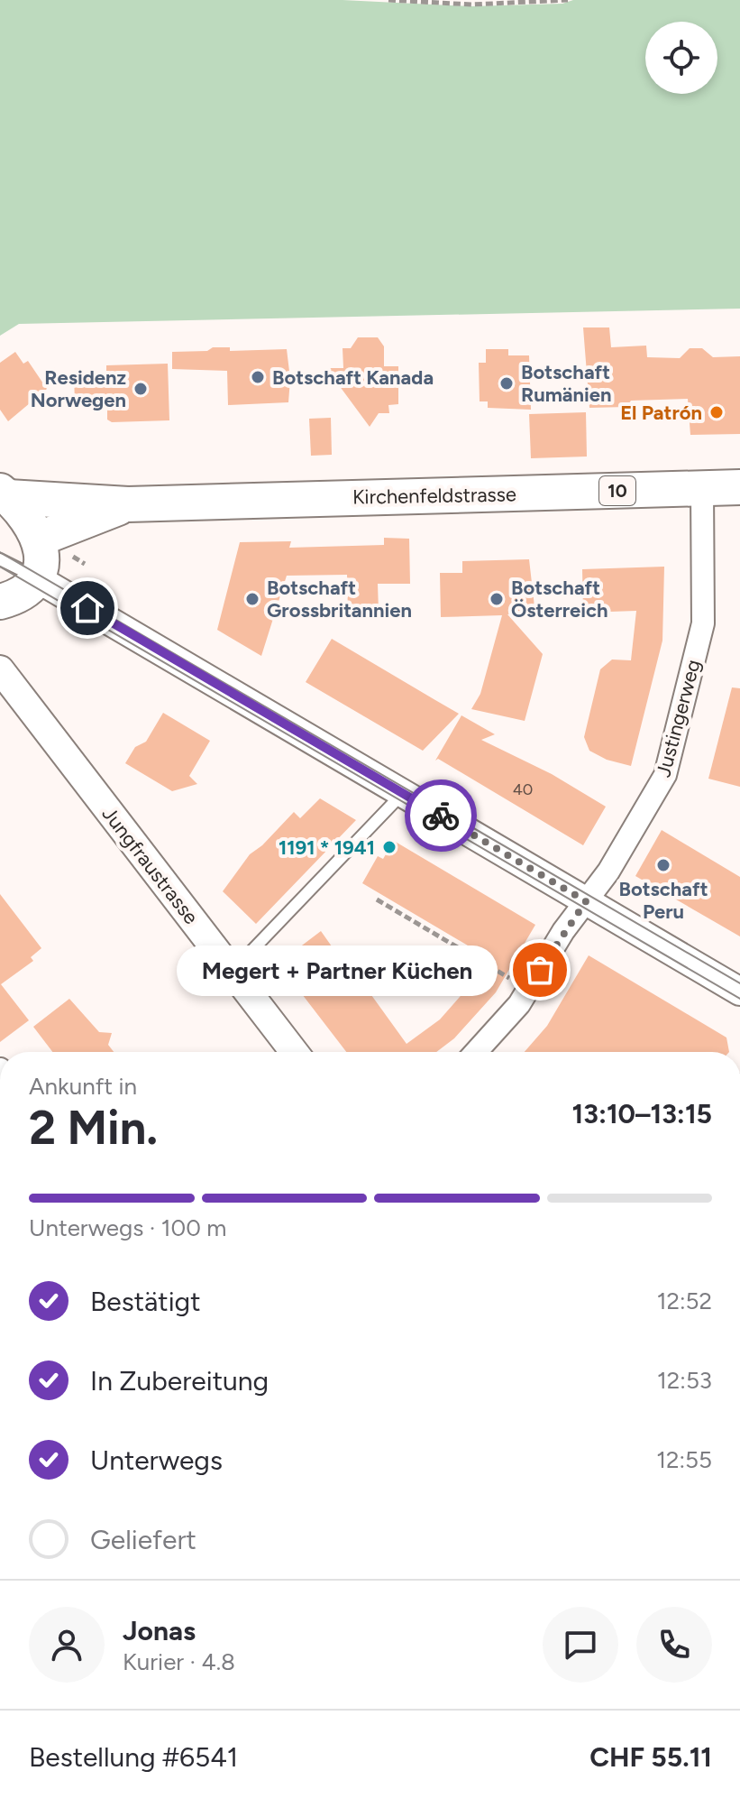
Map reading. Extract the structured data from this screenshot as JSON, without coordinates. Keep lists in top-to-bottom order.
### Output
{
  "streets": {
    "main road": ["10", "Kirchenfeldstrasse"],
    "street": ["Justingerweg", "Jungfraustrasse"]
  },
  "crossings": [
    ["Kirchenfeldstrasse", "Justingerweg"]
  ],
  "places": [
    "Botschaft Kanada",
    "Botschaft Rumänien",
    "Residenz Norwegen",
    "El Patrón",
    "Botschaft Grossbritannien",
    "Botschaft Österreich",
    "1191 * 1941",
    "Botschaft Peru",
    "Megert + Partner Küchen"
  ],
  "house_numbers": ["40"],
  "page": {
    "bubble": "Megert + Partner Küchen",
    "heading": ["2 Min.", "Ankunft in", "13:10–13:15"],
    "panel": [
      "Jonas",
      "Kurier · 4.8",
      "Bestellung #6541",
      "CHF 55.11"
    ],
    "bar": "Unterwegs · 100 m",
    "list": [
      ["Bestätigt", "12:52"],
      ["In Zubereitung", "12:53"],
      ["Unterwegs", "12:55"],
      "Geliefert"
    ]
  }
}
